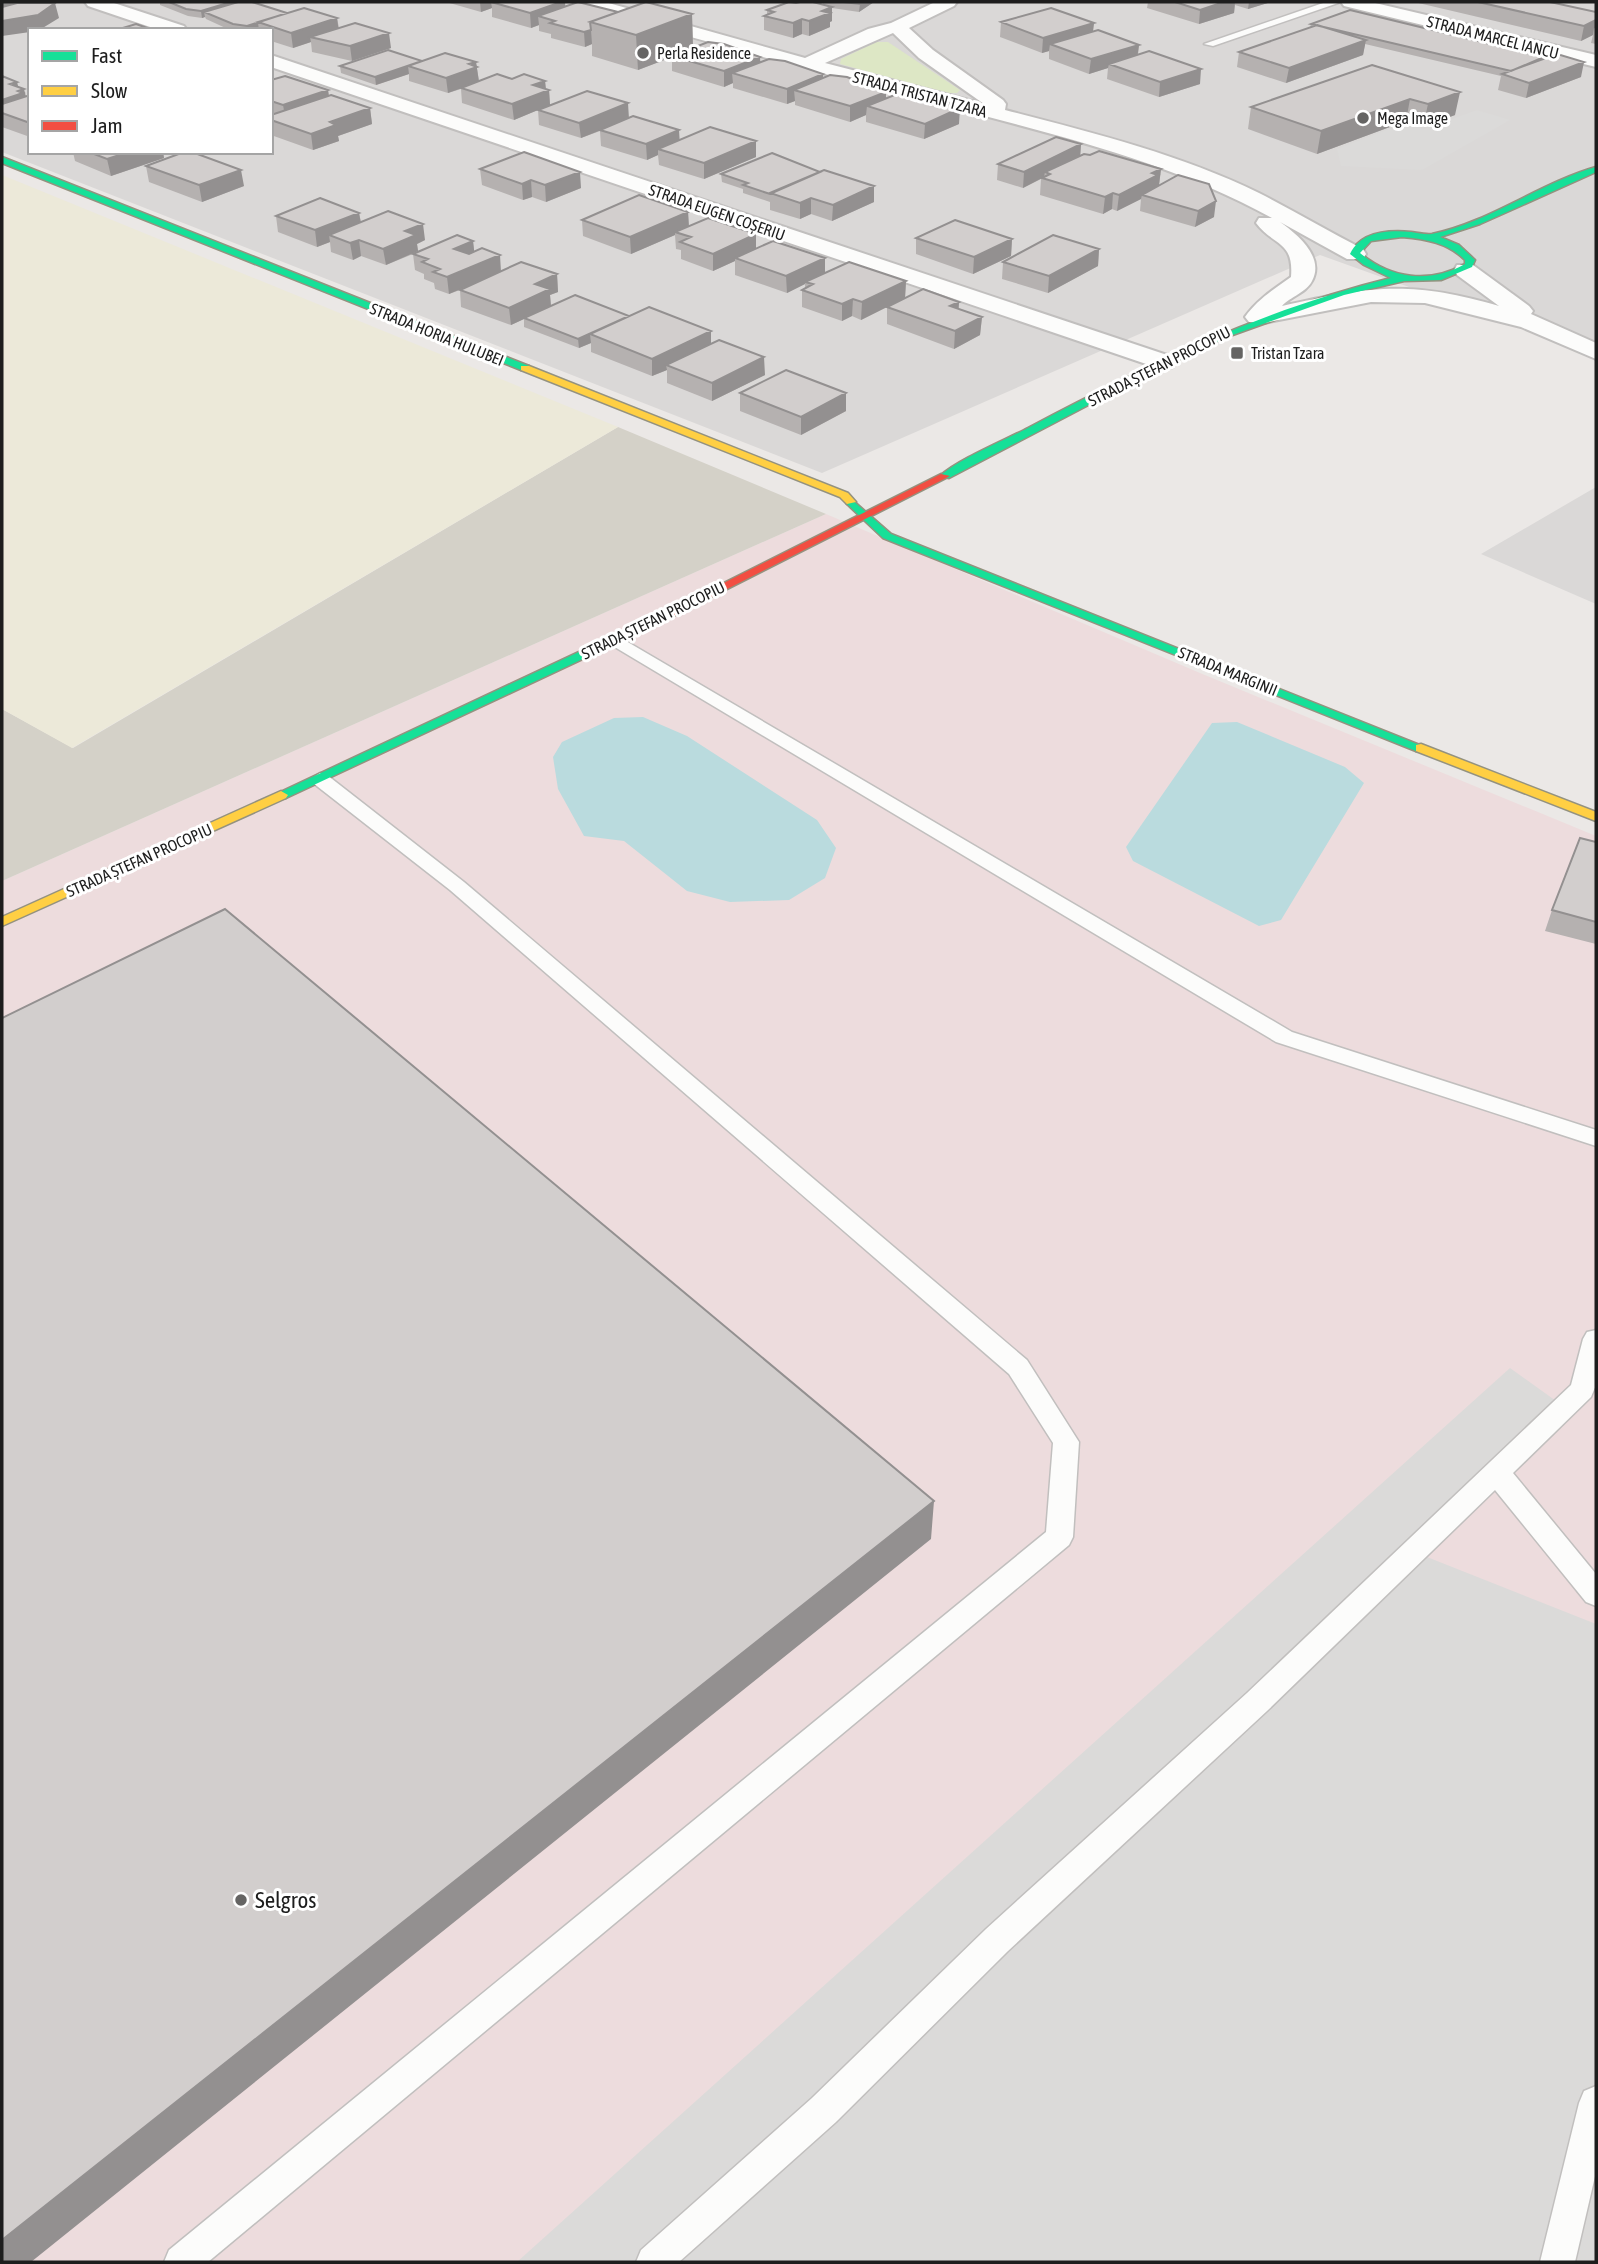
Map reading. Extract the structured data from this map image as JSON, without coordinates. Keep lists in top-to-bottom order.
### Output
{
  "streets": {
    "street": [
      "STRADA MARCEL IANCU",
      "STRADA TRISTAN TZARA",
      "STRADA EUGEN COȘERIU",
      "STRADA HORIA HULUBEI",
      "STRADA ȘTEFAN PROCOPIU",
      "STRADA MARGINII"
    ]
  },
  "crossings": [
    ["STRADA TRISTAN TZARA", "STRADA ȘTEFAN PROCOPIU"],
    ["STRADA EUGEN COȘERIU", "STRADA ȘTEFAN PROCOPIU"],
    ["STRADA HORIA HULUBEI", "STRADA ȘTEFAN PROCOPIU"],
    ["STRADA HORIA HULUBEI", "STRADA MARGINII"],
    ["STRADA ȘTEFAN PROCOPIU", "STRADA MARGINII"]
  ],
  "places": {
    "other": ["Perla Residence", "Mega Image", "Selgros"],
    "transit": ["Tristan Tzara"]
  },
  "legend": ["Fast", "Slow", "Jam"]
}
